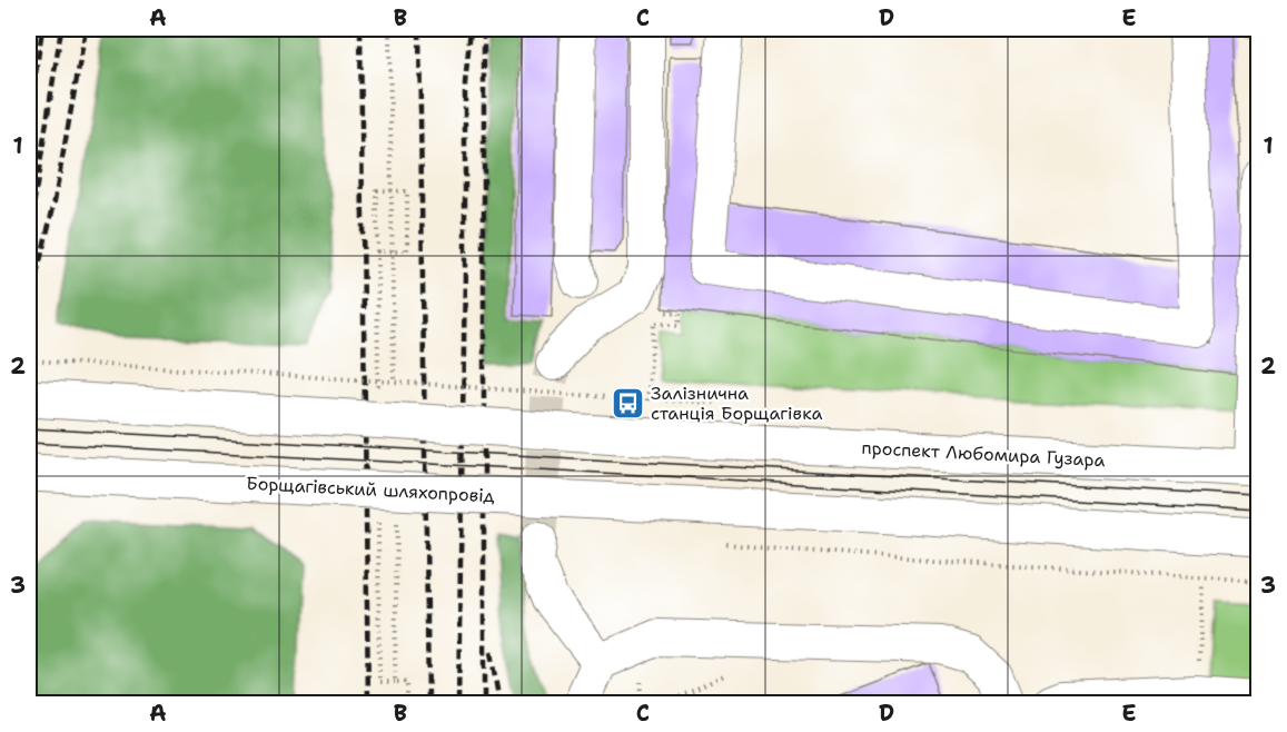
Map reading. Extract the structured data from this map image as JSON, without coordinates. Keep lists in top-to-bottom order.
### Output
{
  "streets": {
    "main road": ["проспект Любомира Гузара", "Борщагівський шляхопровід"]
  },
  "places": {
    "bus stop": ["Залізнична станція Борщагівка"]
  },
  "grid": {
    "columns": [
      "A",
      "B",
      "C",
      "D",
      "E"
    ],
    "rows": ["1", "2", "3"]
  }
}
